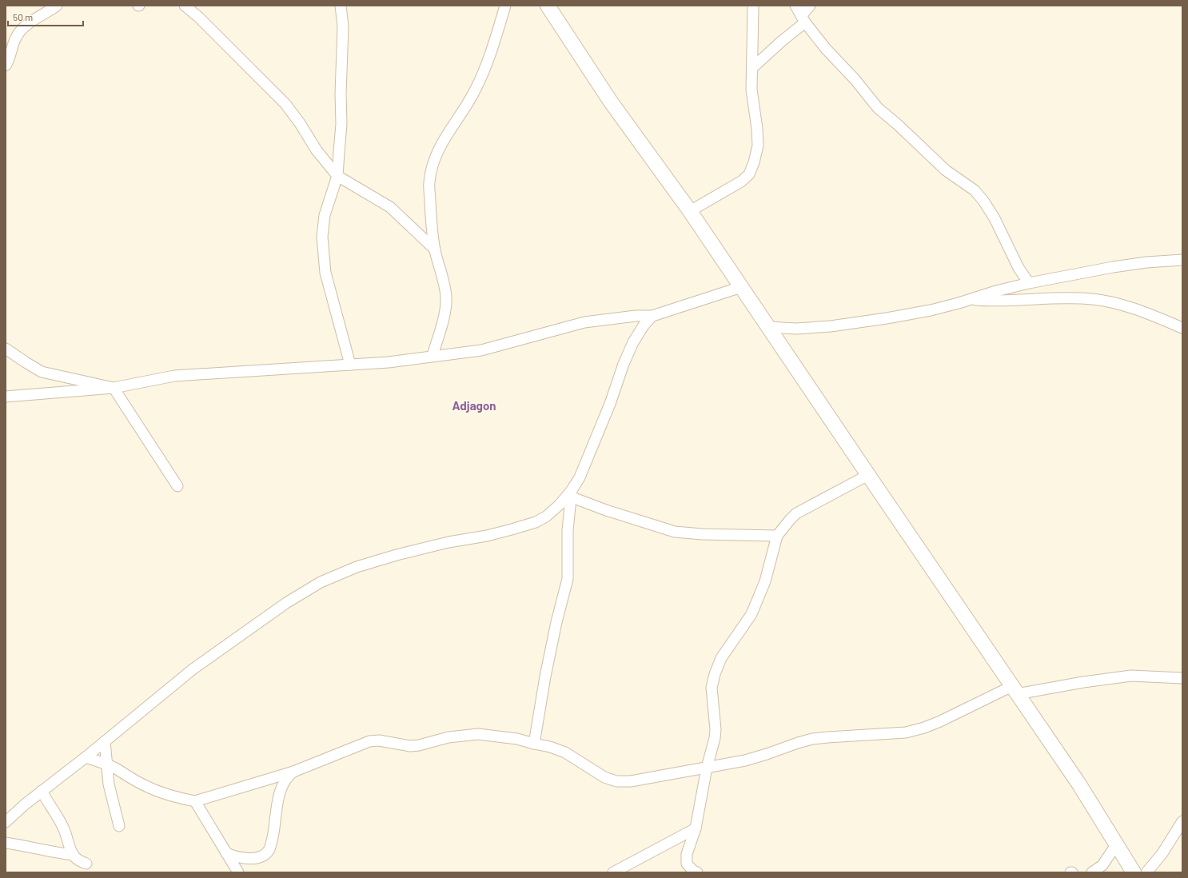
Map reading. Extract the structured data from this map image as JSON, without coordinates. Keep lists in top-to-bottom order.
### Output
{
  "districts": ["Adjagon"],
  "scale_bar": "50 m"
}
